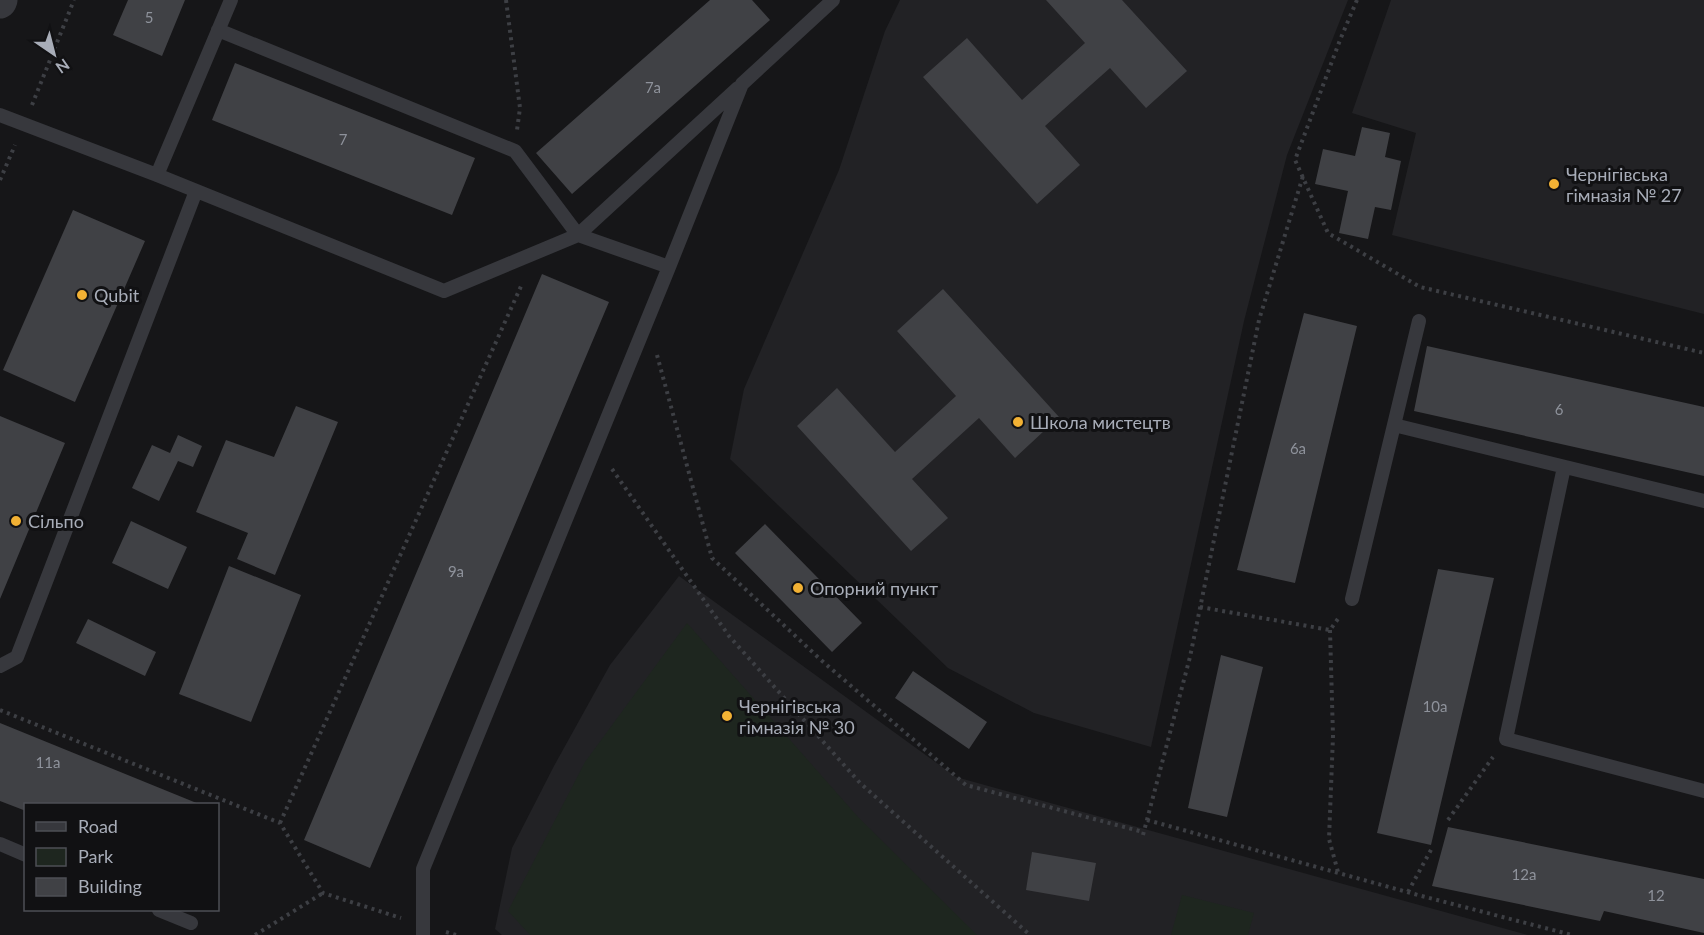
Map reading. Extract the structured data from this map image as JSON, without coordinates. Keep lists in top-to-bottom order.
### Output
{
  "places": [
    "Чернігівська гімназія № 27",
    "Qubit",
    "Школа мистецтв",
    "Сільпо",
    "Опорний пункт",
    "Чернігівська гімназія № 30"
  ],
  "house_numbers": [
    "5",
    "7а",
    "7",
    "6",
    "6а",
    "9а",
    "10а",
    "11а",
    "12а",
    "12"
  ],
  "legend": ["Road", "Park", "Building"],
  "north": "bottom right"
}
